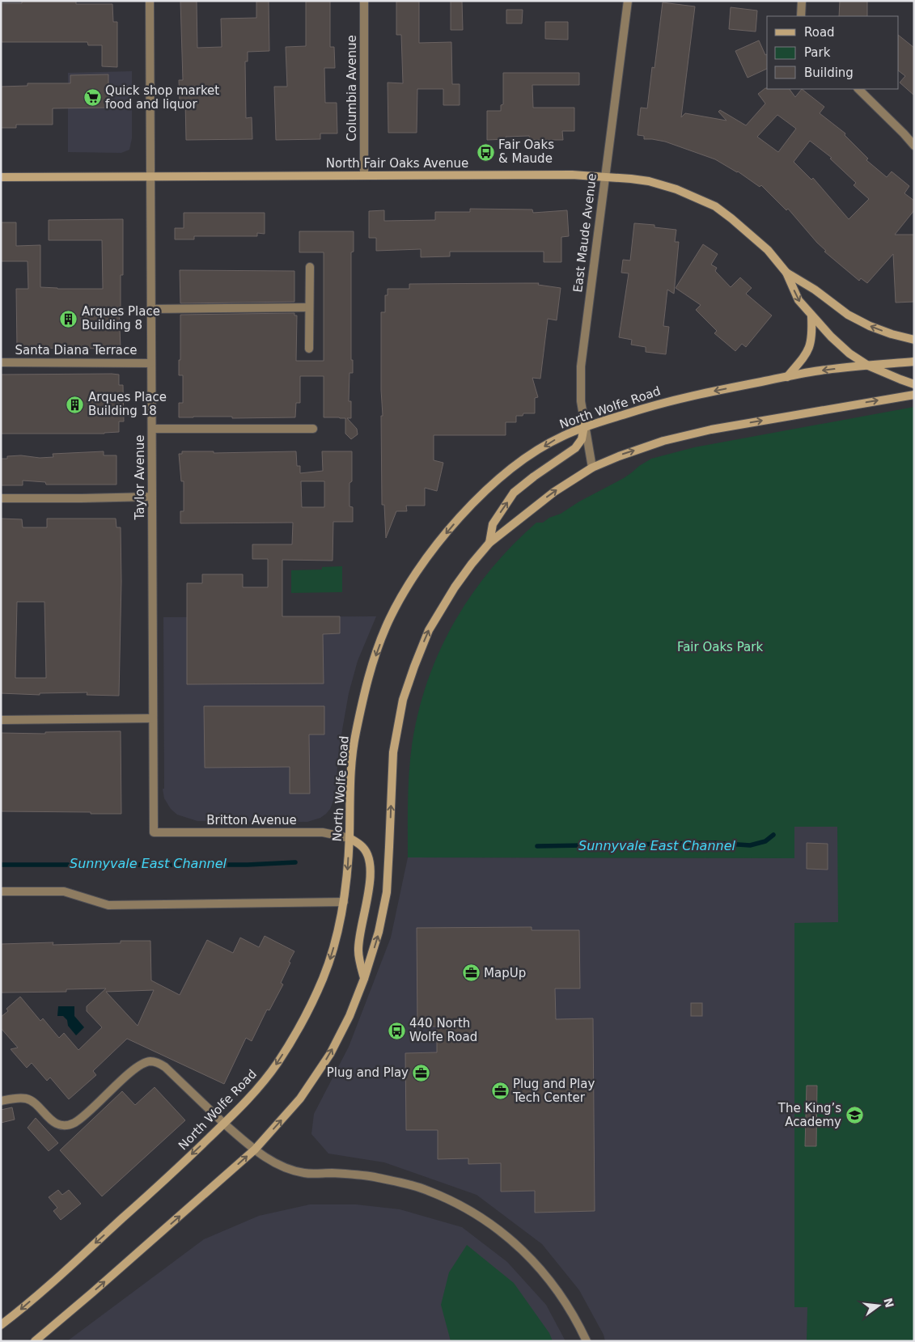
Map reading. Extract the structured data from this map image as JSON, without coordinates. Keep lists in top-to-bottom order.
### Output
{
  "streets": {
    "main road": ["North Fair Oaks Avenue", "North Wolfe Road"],
    "street": [
      "Columbia Avenue",
      "East Maude Avenue",
      "Santa Diana Terrace",
      "Taylor Avenue",
      "Britton Avenue"
    ]
  },
  "crossings": [
    ["Columbia Avenue", "North Fair Oaks Avenue"],
    ["North Fair Oaks Avenue", "East Maude Avenue"],
    ["North Fair Oaks Avenue", "North Wolfe Road"],
    ["North Fair Oaks Avenue", "Taylor Avenue"],
    ["East Maude Avenue", "North Wolfe Road"],
    ["Santa Diana Terrace", "Taylor Avenue"],
    ["North Wolfe Road", "Britton Avenue"],
    ["Taylor Avenue", "Britton Avenue"]
  ],
  "water": ["Sunnyvale East Channel"],
  "parks": ["Fair Oaks Park"],
  "places": {
    "supermarket": ["Quick shop market food and liquor"],
    "bus stop": ["Fair Oaks & Maude", "440 North Wolfe Road"],
    "building": ["Arques Place Building 8", "Arques Place Building 18"],
    "office": ["MapUp", "Plug and Play", "Plug and Play Tech Center"],
    "school or university": ["The King’s Academy"]
  },
  "legend": ["Road", "Park", "Building"],
  "north": "right"
}
